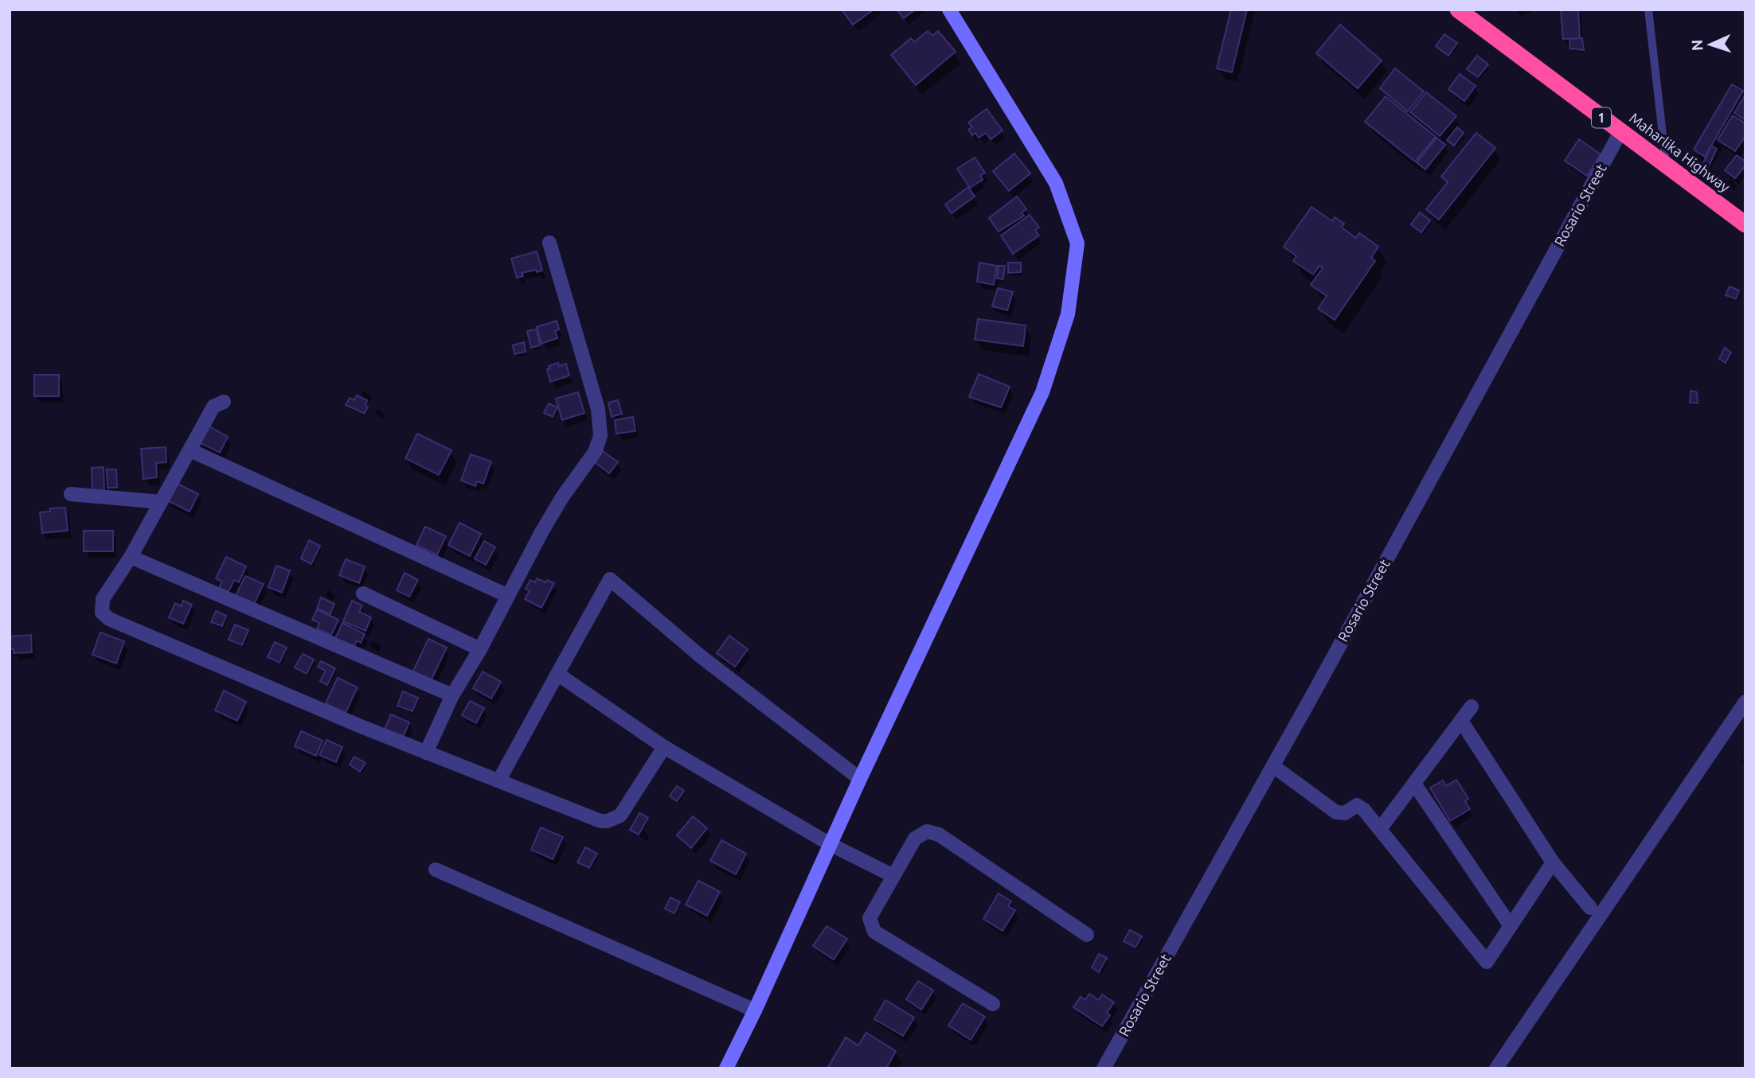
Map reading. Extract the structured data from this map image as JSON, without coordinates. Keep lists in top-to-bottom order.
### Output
{
  "streets": {
    "highway": ["1", "Maharlika Highway"],
    "street": ["Rosario Street"]
  },
  "crossings": [
    ["Maharlika Highway", "Rosario Street"]
  ],
  "north": "left"
}
